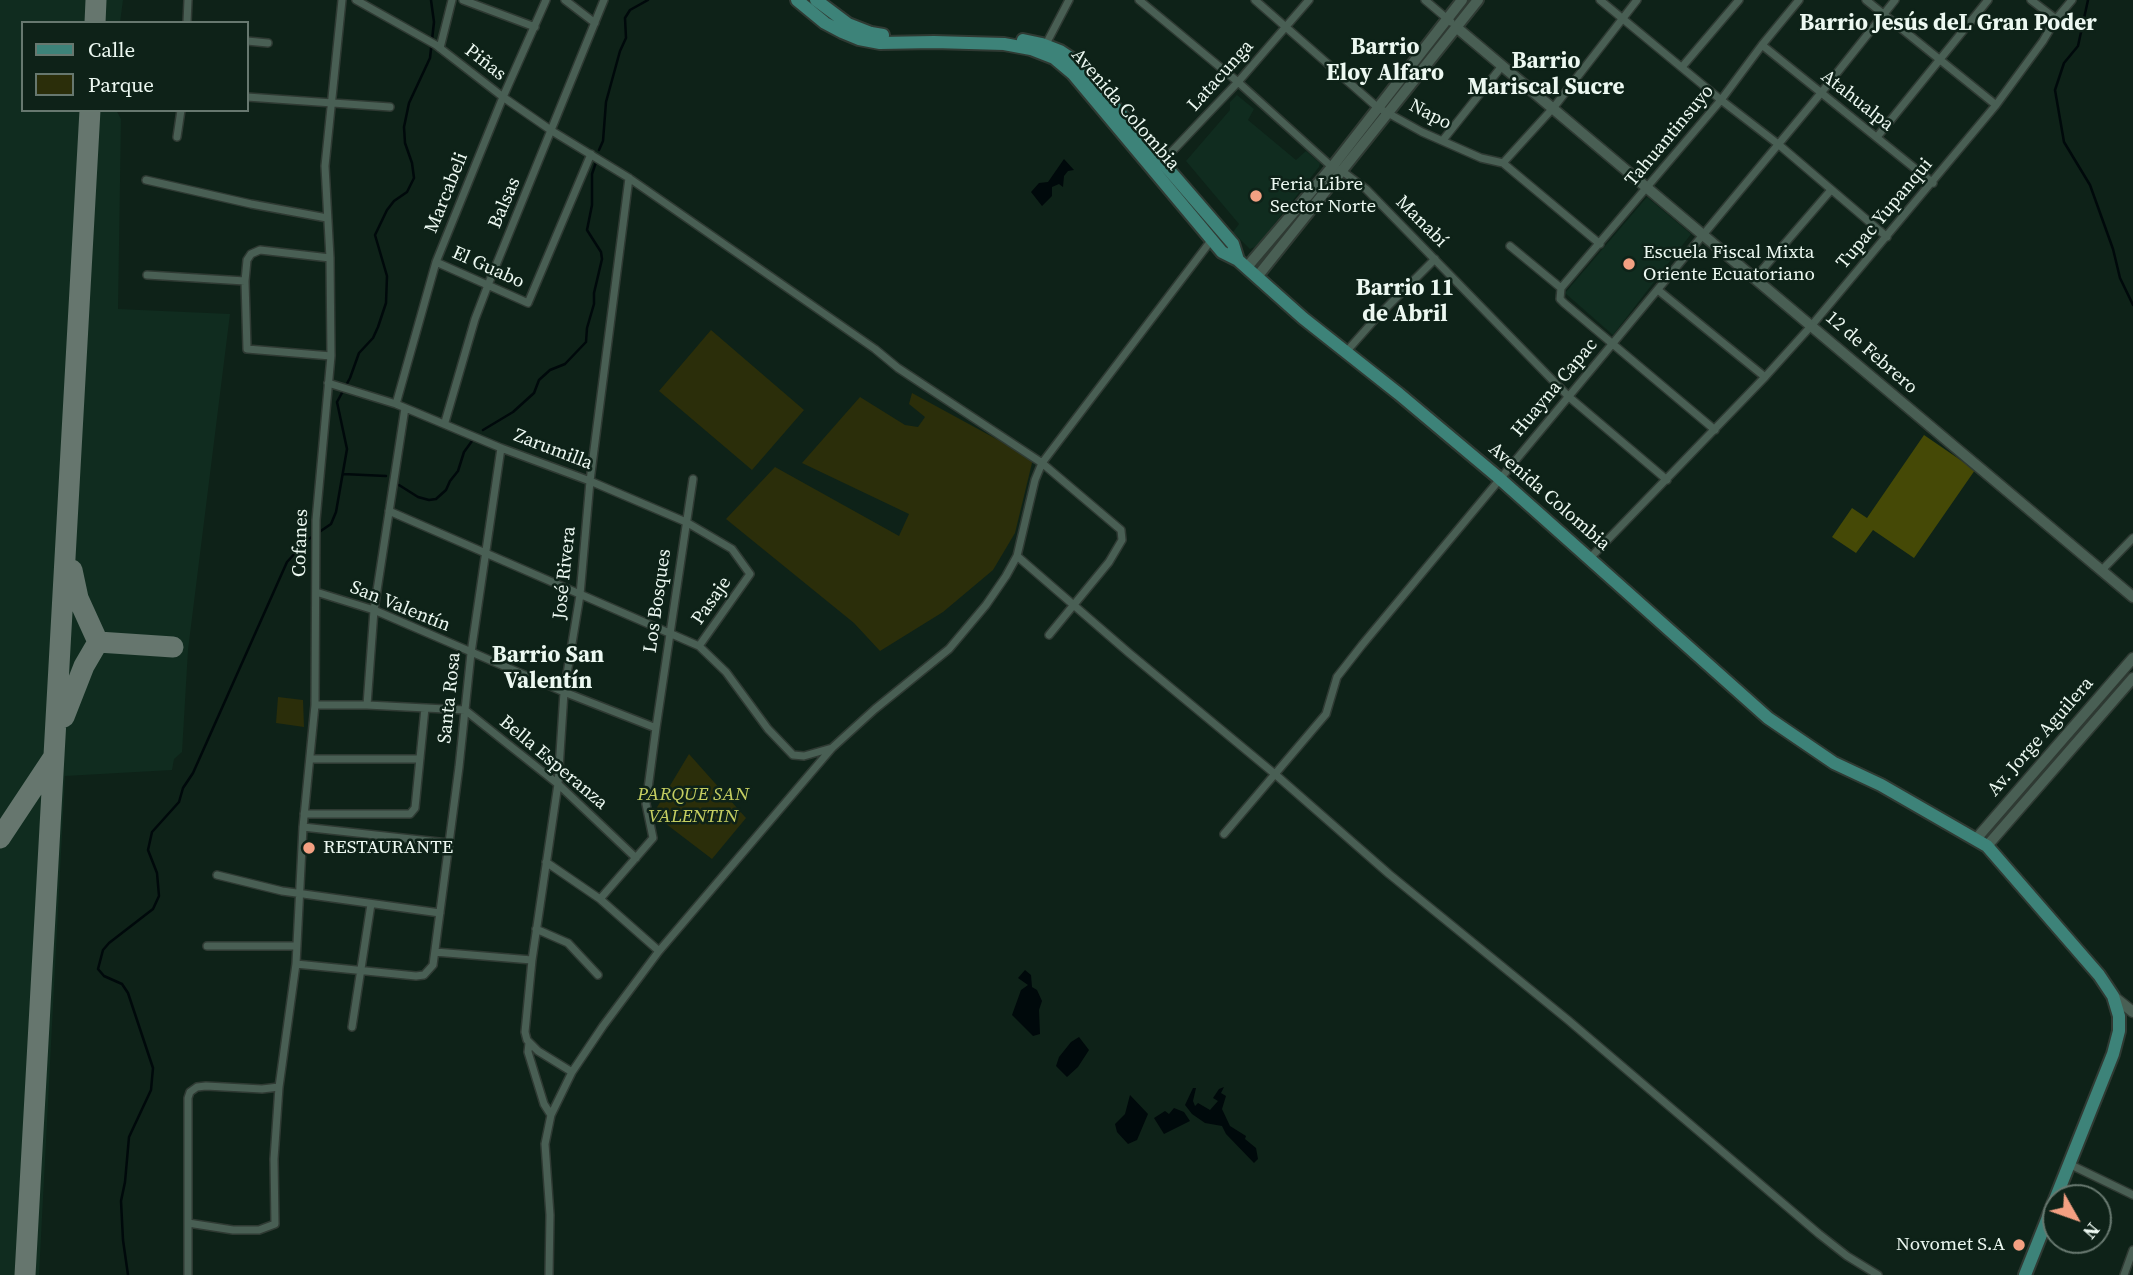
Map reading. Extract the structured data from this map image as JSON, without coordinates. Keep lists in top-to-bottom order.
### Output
{
  "streets": {
    "main road": ["Avenida Colombia"],
    "street": [
      "Piñas",
      "Latacunga",
      "Atahualpa",
      "Napo",
      "Tahuantinsuyo",
      "Marcabeli",
      "Balsas",
      "Tupac Yupanqui",
      "Manabí",
      "El Guabo",
      "12 de Febrero",
      "Huayna Capac",
      "Zarumilla",
      "Cofanes",
      "José Rivera",
      "Los Bosques",
      "Pasaje",
      "San Valentín",
      "Santa Rosa",
      "Av. Jorge Aguilera",
      "Bella Esperanza"
    ]
  },
  "crossings": [
    ["Piñas", "Marcabeli"],
    ["Piñas", "Balsas"],
    ["Piñas", "El Guabo"],
    ["Piñas", "José Rivera"],
    ["Latacunga", "Avenida Colombia"],
    ["Latacunga", "Napo"],
    ["Latacunga", "Manabí"],
    ["Atahualpa", "Tahuantinsuyo"],
    ["Atahualpa", "Tupac Yupanqui"],
    ["Atahualpa", "Huayna Capac"],
    ["Avenida Colombia", "Tupac Yupanqui"],
    ["Avenida Colombia", "Huayna Capac"],
    ["Avenida Colombia", "Av. Jorge Aguilera"],
    ["Napo", "Tahuantinsuyo"],
    ["Tahuantinsuyo", "12 de Febrero"],
    ["Marcabeli", "El Guabo"],
    ["Marcabeli", "Zarumilla"],
    ["Balsas", "El Guabo"],
    ["Balsas", "Zarumilla"],
    ["Tupac Yupanqui", "Manabí"],
    ["Tupac Yupanqui", "12 de Febrero"],
    ["Manabí", "Huayna Capac"],
    ["12 de Febrero", "Huayna Capac"],
    ["Zarumilla", "Cofanes"],
    ["Zarumilla", "José Rivera"],
    ["Zarumilla", "Los Bosques"],
    ["Zarumilla", "Pasaje"],
    ["Zarumilla", "Santa Rosa"],
    ["Cofanes", "San Valentín"],
    ["José Rivera", "San Valentín"],
    ["José Rivera", "Bella Esperanza"],
    ["Los Bosques", "San Valentín"],
    ["San Valentín", "Santa Rosa"],
    ["Santa Rosa", "Bella Esperanza"]
  ],
  "districts": [
    "Barrio Jesús deL Gran Poder",
    "Barrio Eloy Alfaro",
    "Barrio Mariscal Sucre",
    "Barrio 11 de Abril",
    "Barrio San Valentín"
  ],
  "parks": ["PARQUE SAN VALENTIN"],
  "places": [
    "Feria Libre Sector Norte",
    "Escuela Fiscal Mixta Oriente Ecuatoriano",
    "RESTAURANTE",
    "Novomet S.A"
  ],
  "legend": ["Calle", "Parque"],
  "north": "bottom right"
}
